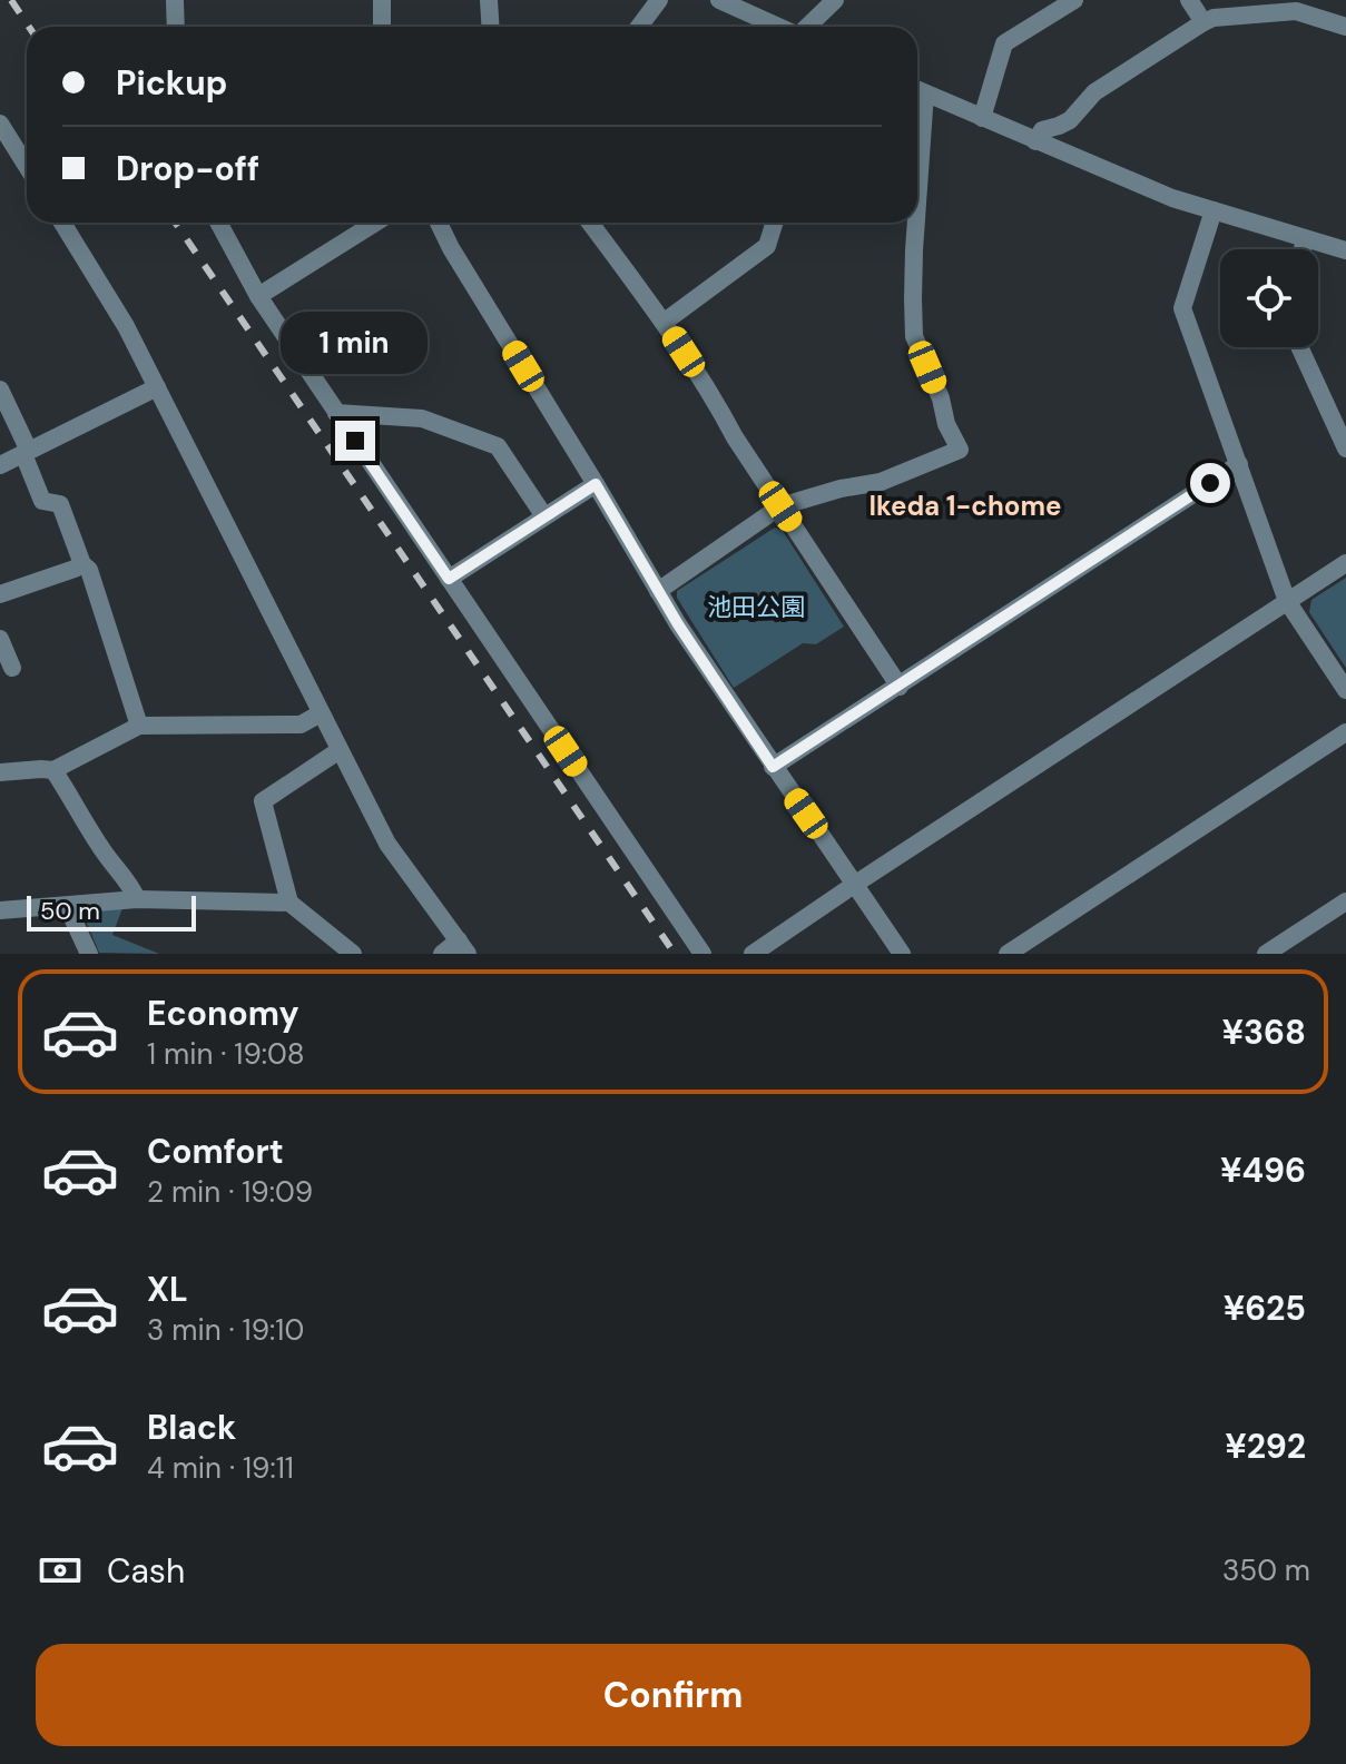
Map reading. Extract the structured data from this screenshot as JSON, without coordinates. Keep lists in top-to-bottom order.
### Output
{
  "districts": ["Ikeda 1-chome"],
  "parks": ["池田公園"],
  "scale_bar": "50 m",
  "page": {
    "banner": ["Pickup", "Drop-off"],
    "bubble": "1 min",
    "scale": "50 m",
    "list": [
      {
        "name": "Economy",
        "note": "1 min · 19:08",
        "value": "¥368"
      },
      {
        "name": "Comfort",
        "note": "2 min · 19:09",
        "value": "¥496"
      },
      {
        "name": "XL",
        "note": "3 min · 19:10",
        "value": "¥625"
      },
      {
        "name": "Black",
        "note": "4 min · 19:11",
        "value": "¥292"
      }
    ],
    "pay": ["Cash", "350 m"],
    "buttons": "Confirm"
  }
}
